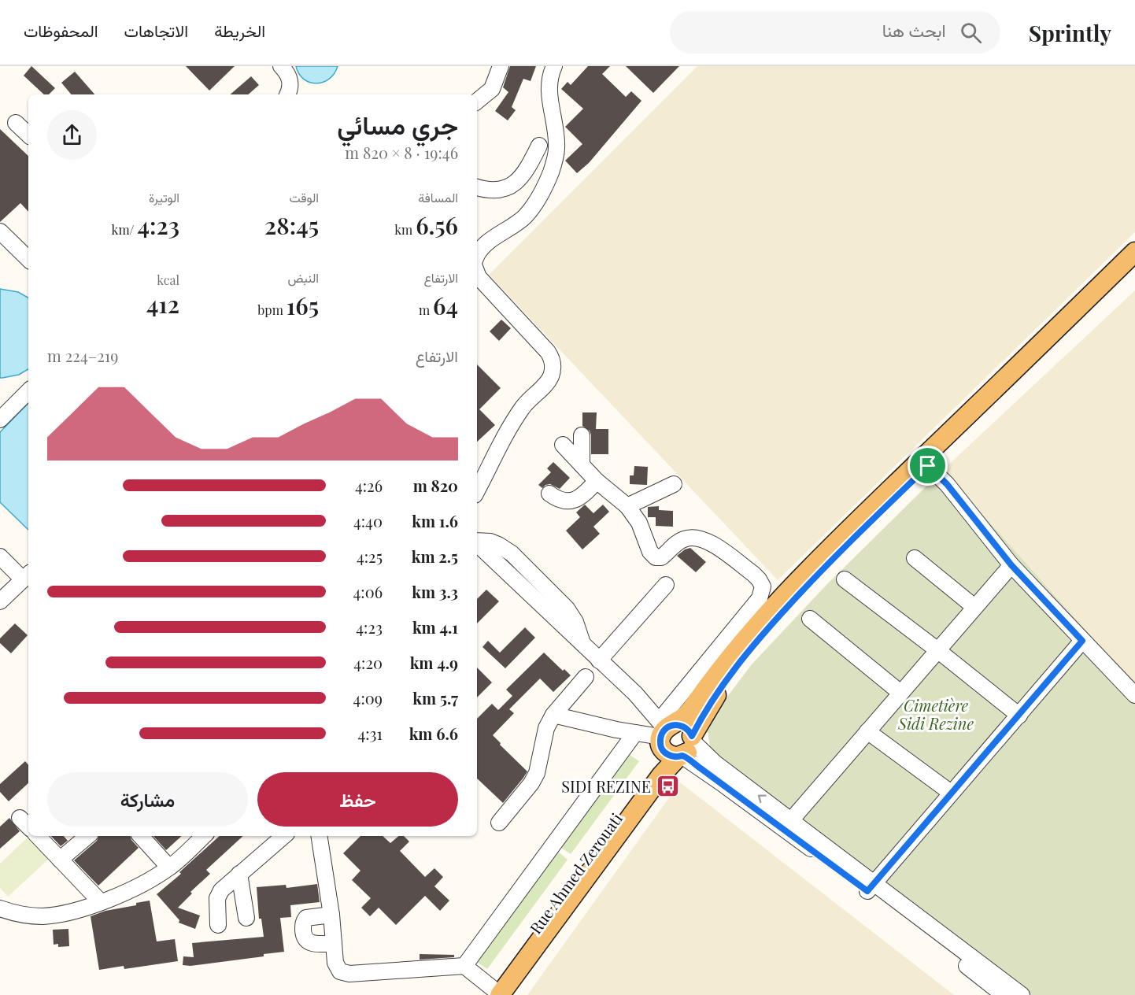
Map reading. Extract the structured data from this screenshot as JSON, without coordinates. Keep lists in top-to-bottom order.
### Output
{
  "parks": ["Cimetière Sidi Rezine"],
  "places": {
    "bus stop": ["SIDI REZINE"]
  },
  "page": {
    "header": "Sprintly",
    "search": "ابحث هنا",
    "nav": ["الخريطة", "الاتجاهات", "المحفوظات"],
    "heading": ["جري مسائي", "19:46 · 8 × 820 m"],
    "stats": [
      ["المسافة", "6.56 km"],
      ["الوقت", "28:45"],
      ["الوتيرة", "4:23 /km"],
      ["الارتفاع", "64 m"],
      ["النبض", "165 bpm"],
      ["kcal", "412"]
    ],
    "chart": ["الارتفاع", "219–224 m"],
    "list": [
      {
        "name": "820 m",
        "note": "4:26"
      },
      {
        "name": "1.6 km",
        "note": "4:40"
      },
      {
        "name": "2.5 km",
        "note": "4:25"
      },
      {
        "name": "3.3 km",
        "note": "4:06"
      },
      {
        "name": "4.1 km",
        "note": "4:23"
      },
      {
        "name": "4.9 km",
        "note": "4:20"
      },
      {
        "name": "5.7 km",
        "note": "4:09"
      },
      {
        "name": "6.6 km",
        "note": "4:31"
      }
    ],
    "buttons": ["حفظ", "مشاركة"]
  }
}
